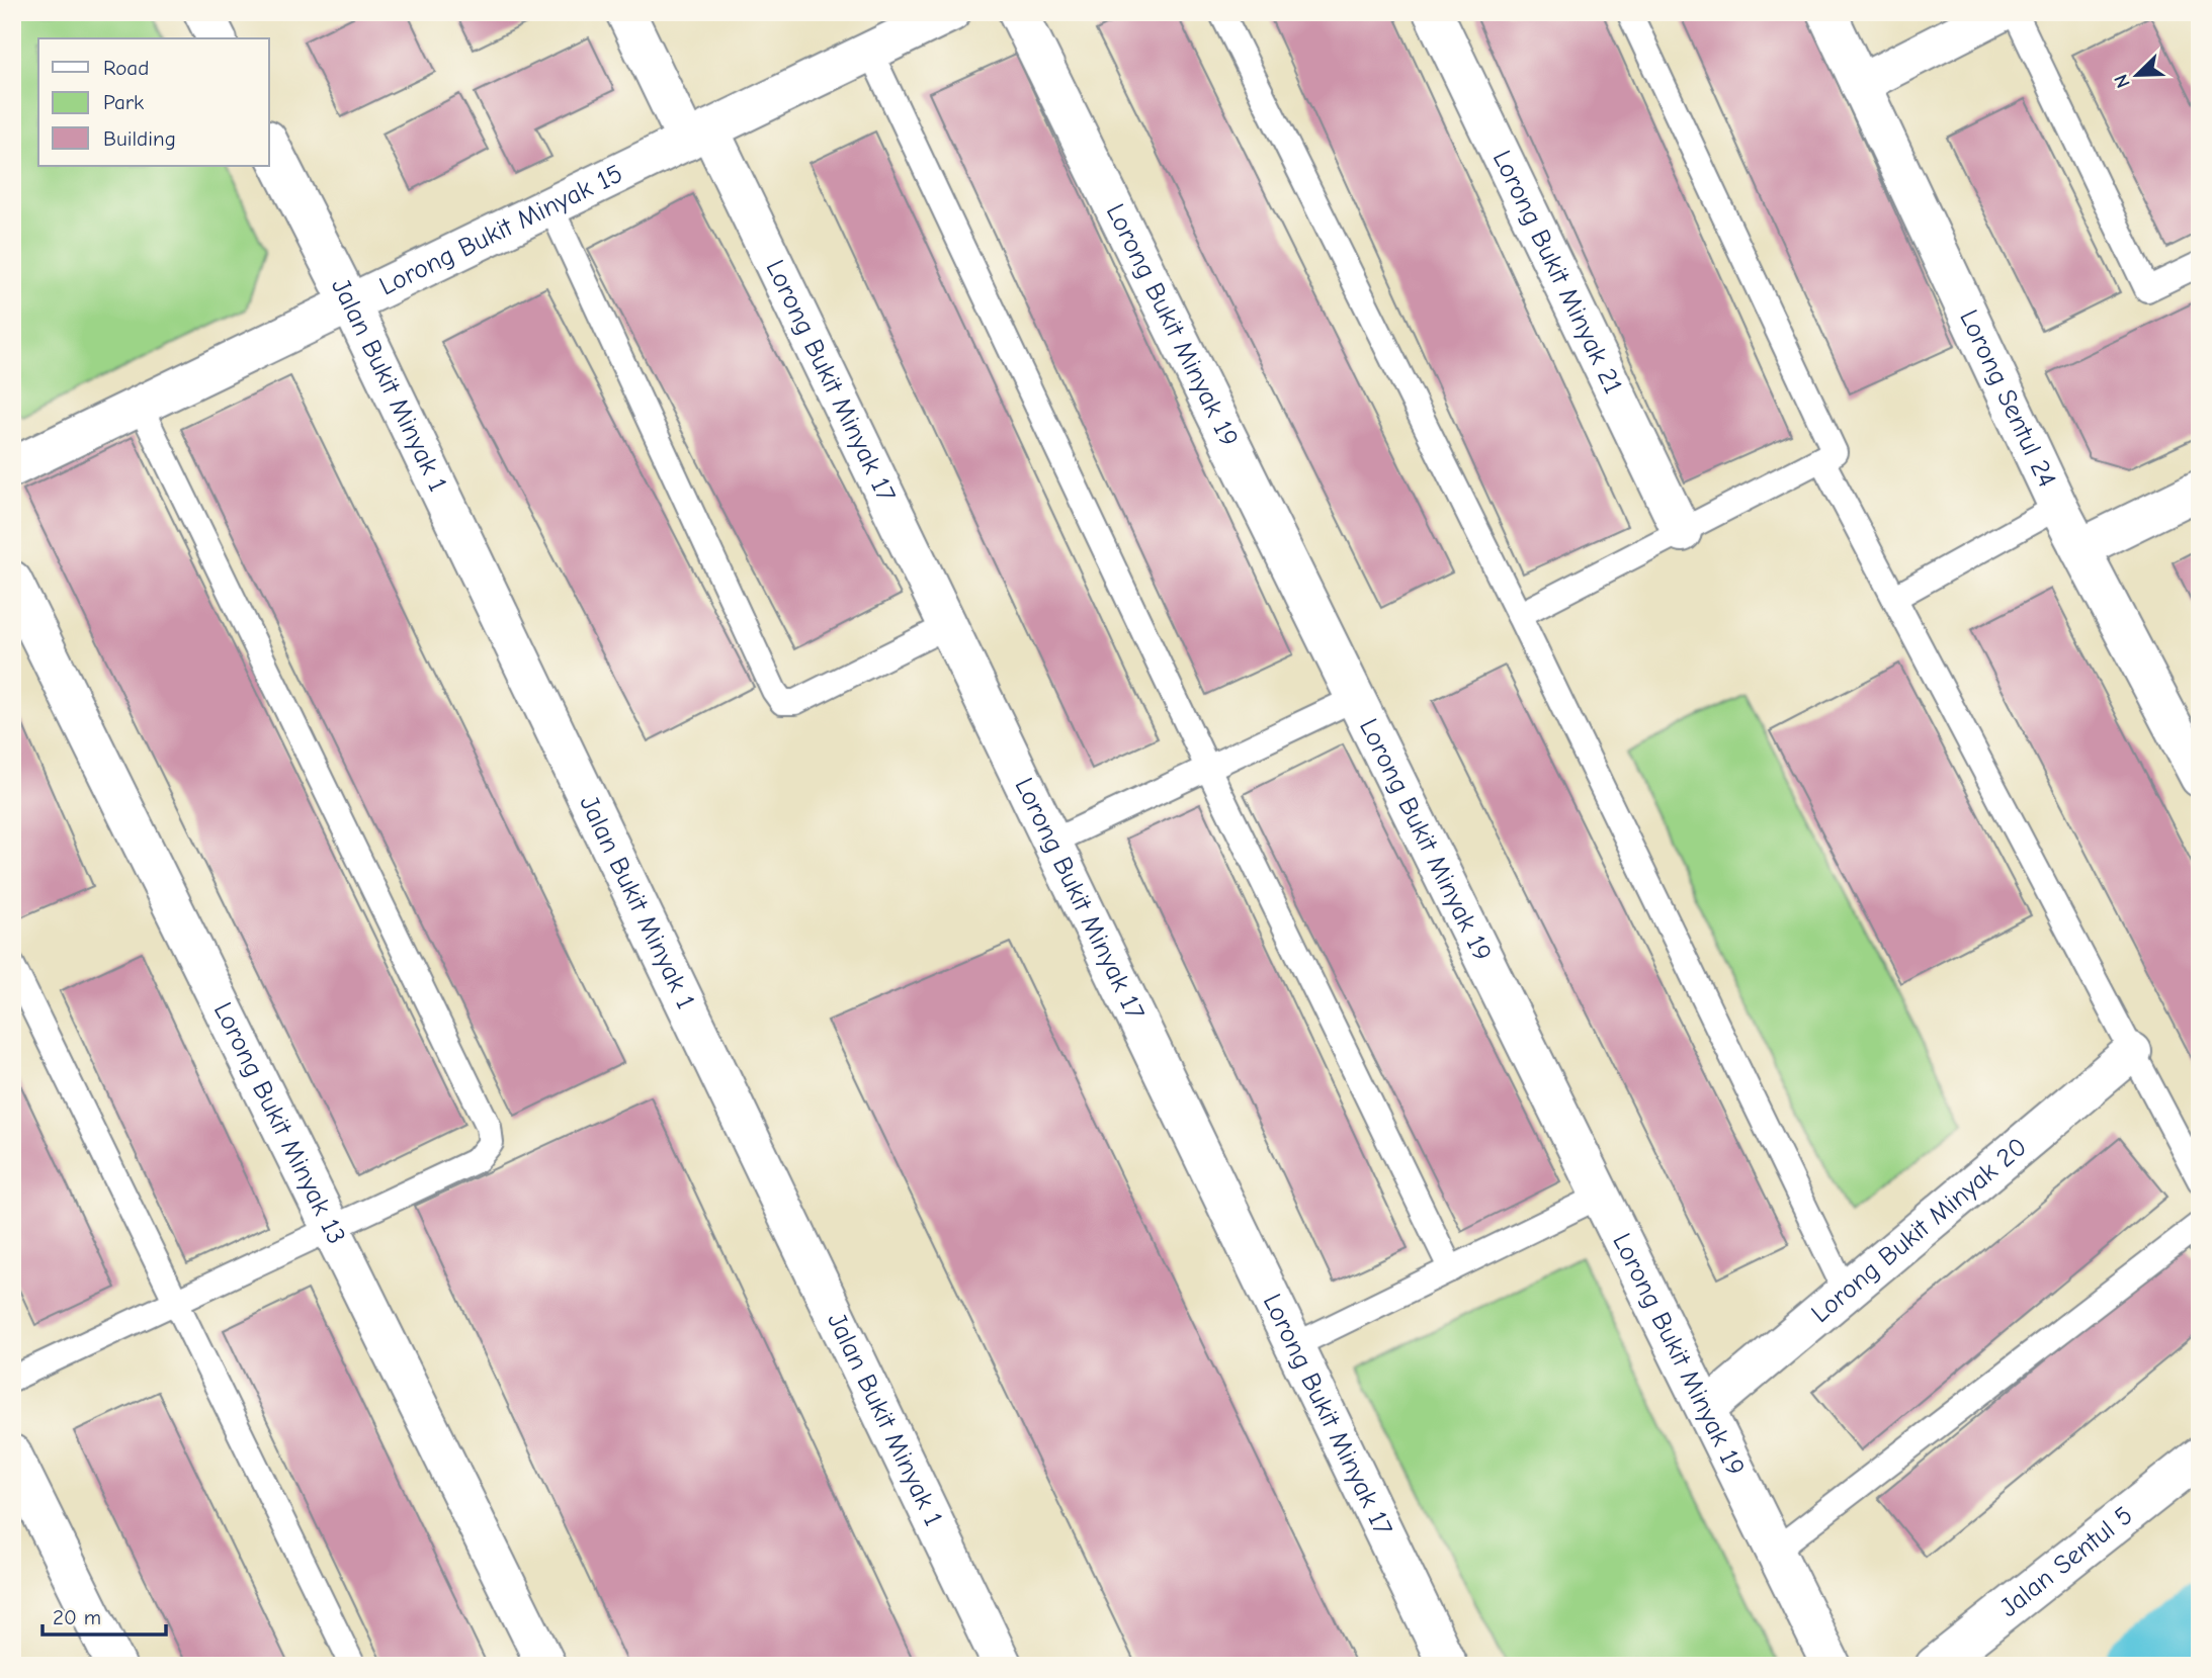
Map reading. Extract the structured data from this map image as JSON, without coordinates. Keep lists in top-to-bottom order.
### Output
{
  "streets": {
    "street": [
      "Lorong Bukit Minyak 15",
      "Lorong Bukit Minyak 21",
      "Lorong Bukit Minyak 19",
      "Lorong Bukit Minyak 17",
      "Jalan Bukit Minyak 1",
      "Lorong Sentul 24",
      "Lorong Bukit Minyak 13",
      "Lorong Bukit Minyak 20",
      "Jalan Sentul 5"
    ]
  },
  "crossings": [
    ["Lorong Bukit Minyak 15", "Lorong Bukit Minyak 17"],
    ["Lorong Bukit Minyak 15", "Jalan Bukit Minyak 1"],
    ["Lorong Bukit Minyak 19", "Lorong Bukit Minyak 20"]
  ],
  "legend": ["Road", "Park", "Building"],
  "scale_bar": "20 m",
  "north": "bottom left"
}
